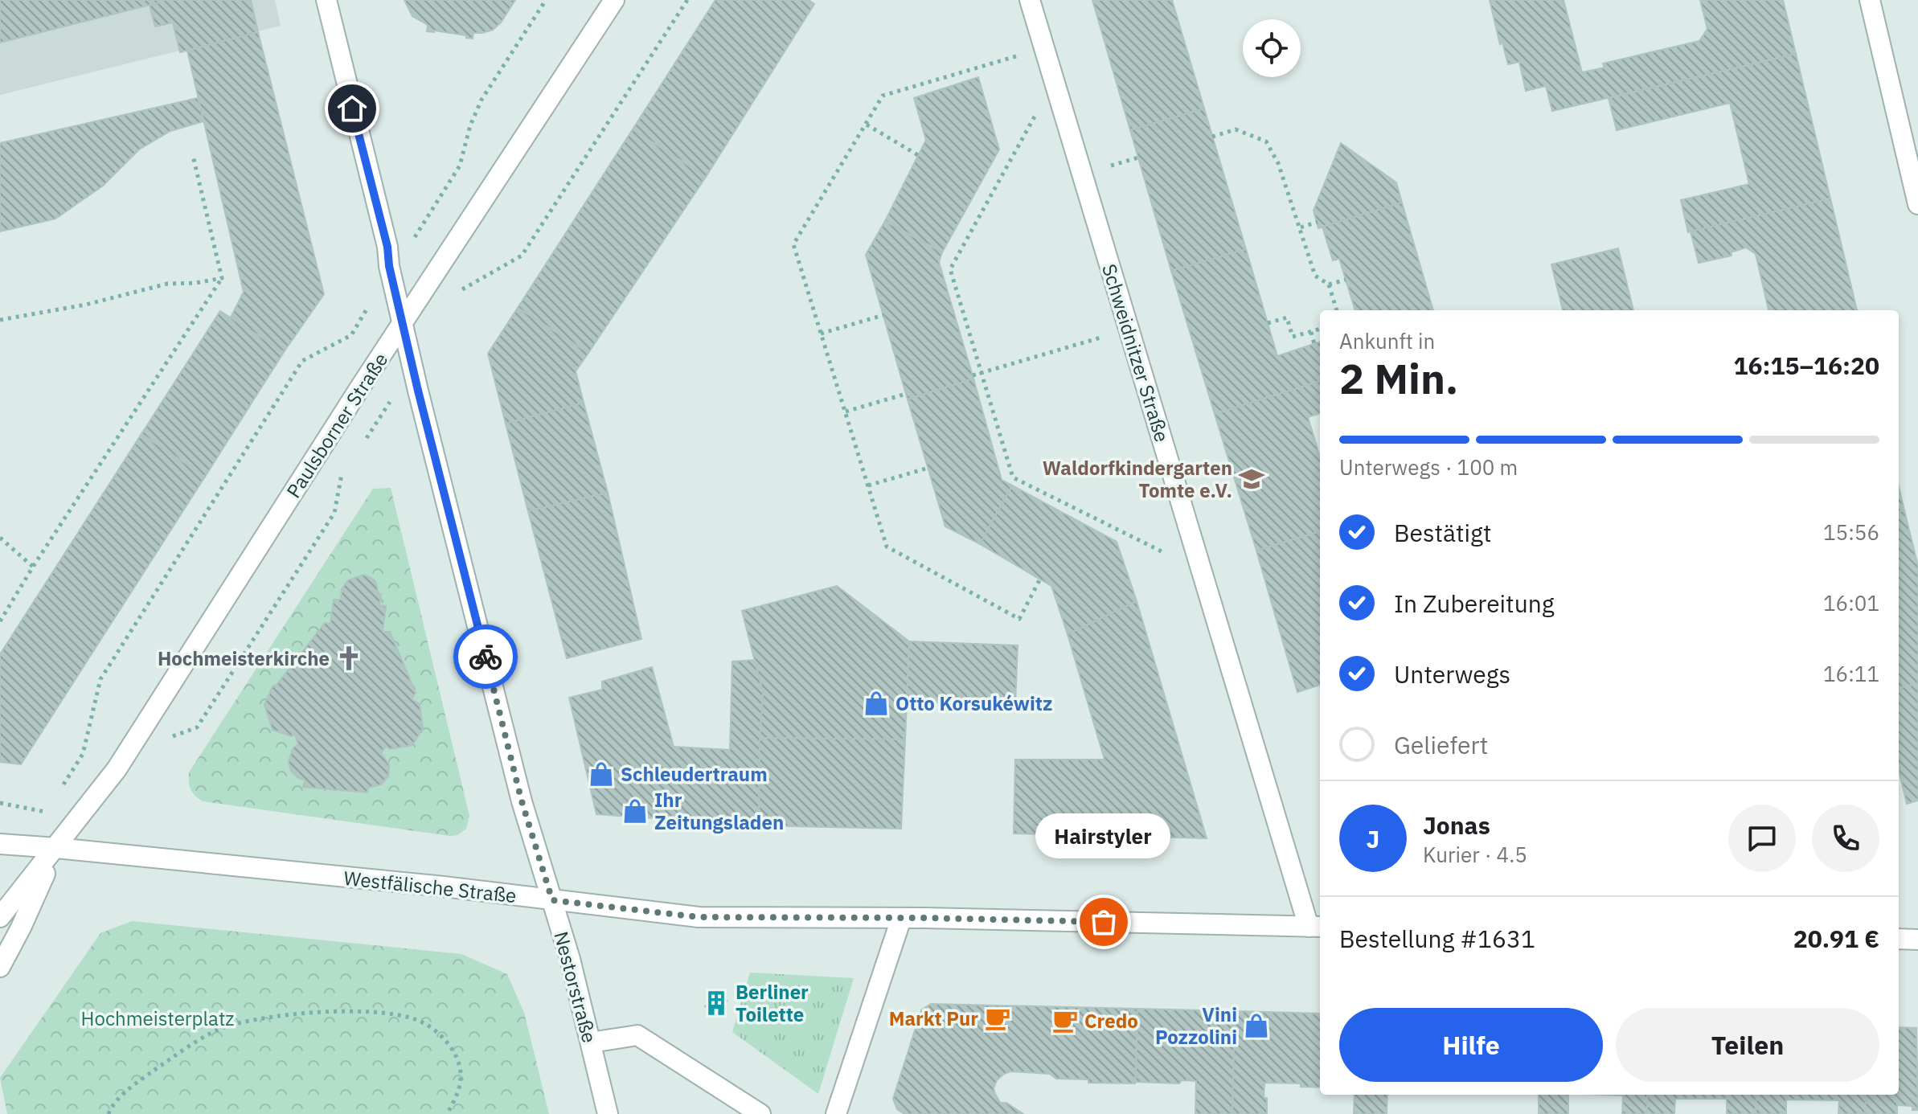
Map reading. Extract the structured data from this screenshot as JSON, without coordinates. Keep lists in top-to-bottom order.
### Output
{
  "streets": {
    "street": [
      "Schweidnitzer Straße",
      "Paulsborner Straße",
      "Westfälische Straße",
      "Nestorstraße"
    ]
  },
  "crossings": [
    ["Schweidnitzer Straße", "Westfälische Straße"],
    ["Paulsborner Straße", "Westfälische Straße"],
    ["Paulsborner Straße", "Nestorstraße"],
    ["Westfälische Straße", "Nestorstraße"]
  ],
  "parks": ["Hochmeisterplatz"],
  "places": {
    "school or university": ["Waldorfkindergarten Tomte e.V."],
    "church": ["Hochmeisterkirche"],
    "shop": [
      "Otto Korsukéwitz",
      "Schleudertraum",
      "Ihr Zeitungsladen",
      "Vini Pozzolini"
    ],
    "other": ["Hairstyler"],
    "building": ["Berliner Toilette"],
    "cafe": ["Markt Pur", "Credo"]
  },
  "page": {
    "heading": ["2 Min.", "Ankunft in", "16:15–16:20"],
    "panel": [
      "Jonas",
      "Kurier · 4.5",
      "Bestellung #1631",
      "20.91 €"
    ],
    "bar": "Unterwegs · 100 m",
    "list": [
      ["Bestätigt", "15:56"],
      ["In Zubereitung", "16:01"],
      ["Unterwegs", "16:11"],
      "Geliefert"
    ],
    "round": "J",
    "bubble": "Hairstyler",
    "buttons": ["Hilfe", "Teilen"]
  }
}
